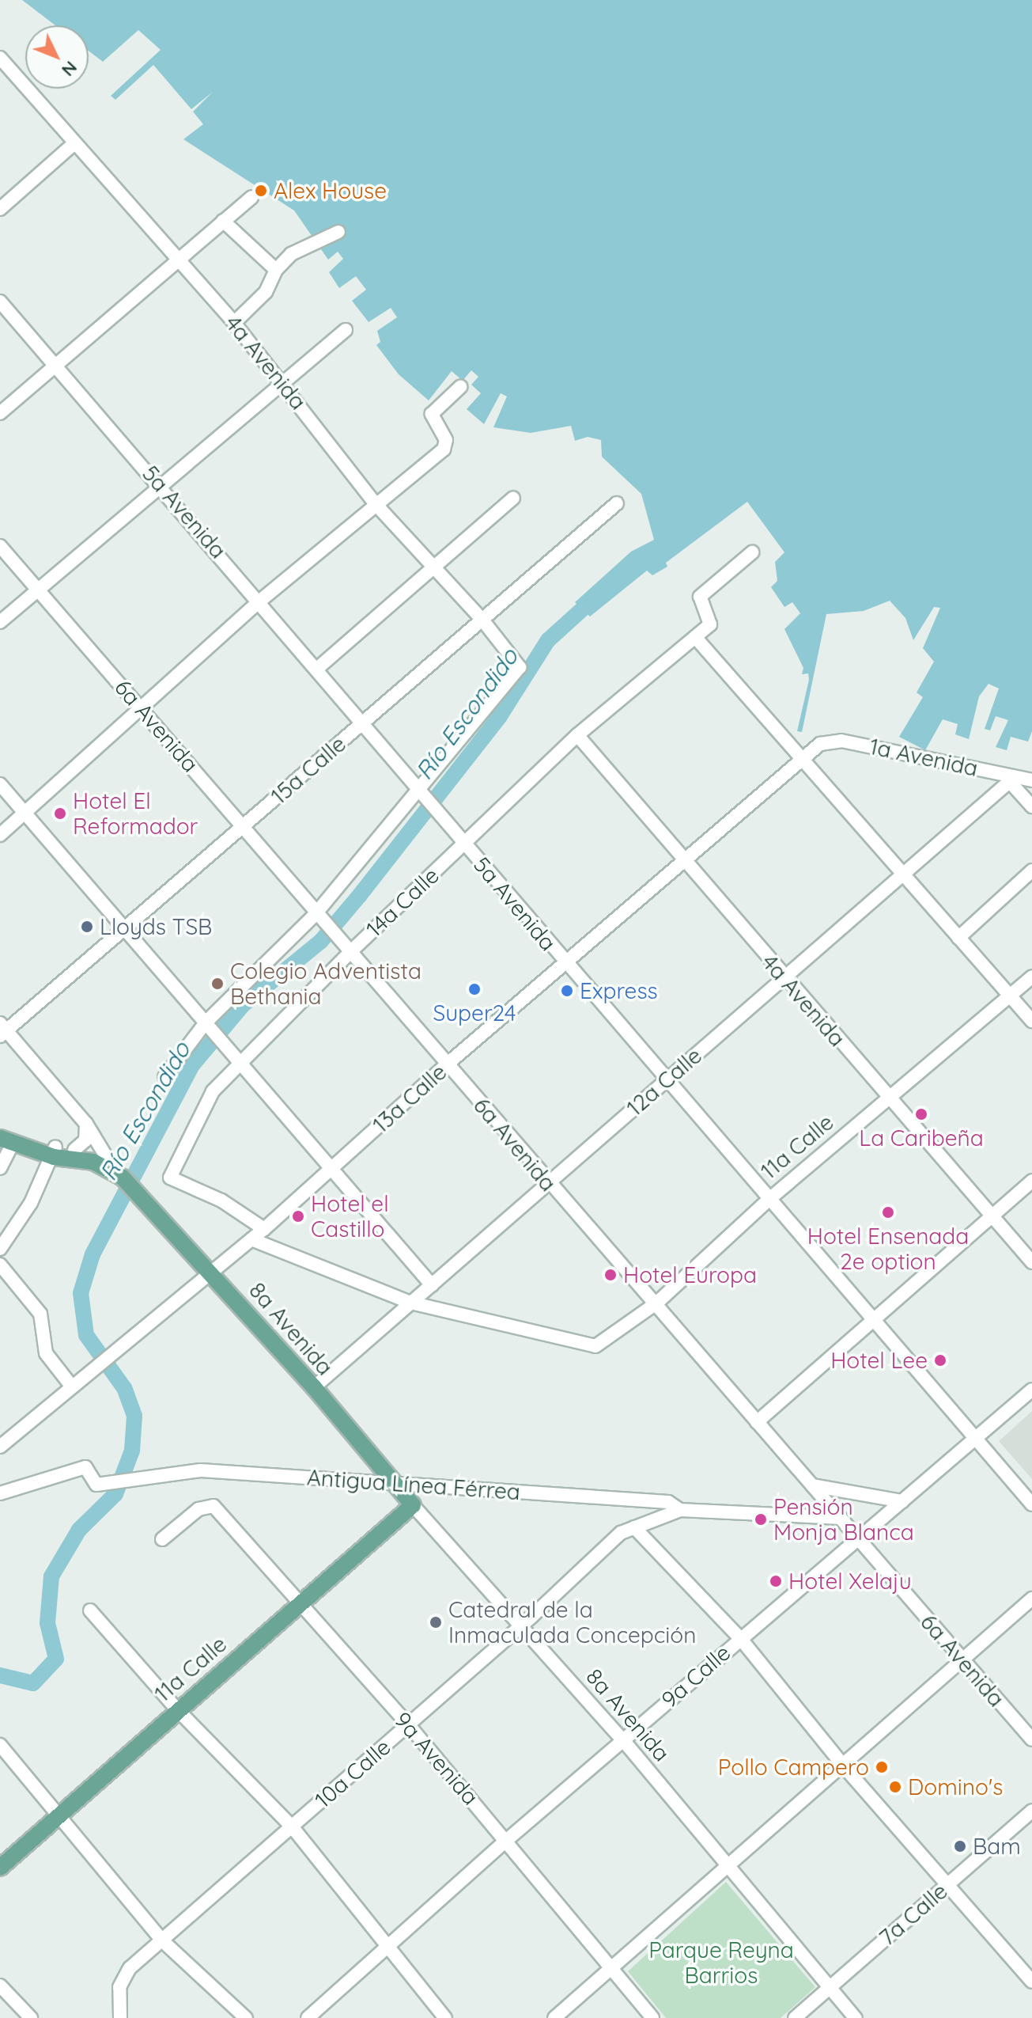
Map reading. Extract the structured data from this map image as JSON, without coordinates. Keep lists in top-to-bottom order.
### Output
{
  "streets": {
    "main road": ["11a Calle", "8a Avenida"],
    "street": [
      "4a Avenida",
      "5a Avenida",
      "6a Avenida",
      "1a Avenida",
      "15a Calle",
      "14a Calle",
      "12a Calle",
      "13a Calle",
      "Antigua Línea Férrea",
      "9a Calle",
      "9a Avenida",
      "10a Calle",
      "7a Calle"
    ]
  },
  "crossings": [
    ["4a Avenida", "5a Avenida"],
    ["4a Avenida", "15a Calle"],
    ["4a Avenida", "14a Calle"],
    ["4a Avenida", "12a Calle"],
    ["4a Avenida", "13a Calle"],
    ["4a Avenida", "11a Calle"],
    ["5a Avenida", "15a Calle"],
    ["5a Avenida", "14a Calle"],
    ["5a Avenida", "12a Calle"],
    ["5a Avenida", "13a Calle"],
    ["5a Avenida", "11a Calle"],
    ["5a Avenida", "9a Calle"],
    ["6a Avenida", "15a Calle"],
    ["6a Avenida", "14a Calle"],
    ["6a Avenida", "12a Calle"],
    ["6a Avenida", "13a Calle"],
    ["6a Avenida", "11a Calle"],
    ["6a Avenida", "Antigua Línea Férrea"],
    ["6a Avenida", "9a Calle"],
    ["1a Avenida", "12a Calle"],
    ["1a Avenida", "13a Calle"],
    ["15a Calle", "8a Avenida"],
    ["14a Calle", "13a Calle"],
    ["12a Calle", "11a Calle"],
    ["12a Calle", "8a Avenida"],
    ["13a Calle", "8a Avenida"],
    ["11a Calle", "8a Avenida"],
    ["11a Calle", "9a Avenida"],
    ["8a Avenida", "Antigua Línea Férrea"],
    ["8a Avenida", "9a Calle"],
    ["8a Avenida", "10a Calle"],
    ["8a Avenida", "7a Calle"],
    ["Antigua Línea Férrea", "10a Calle"],
    ["9a Calle", "9a Avenida"],
    ["9a Avenida", "10a Calle"]
  ],
  "water": ["Río Escondido"],
  "parks": ["Parque Reyna Barrios"],
  "places": [
    "Alex House",
    "Hotel El Reformador",
    "Lloyds TSB",
    "Colegio Adventista Bethania",
    "Super24",
    "Express",
    "La Caribeña",
    "Hotel Ensenada 2e option",
    "Hotel el Castillo",
    "Hotel Europa",
    "Hotel Lee",
    "Pensión Monja Blanca",
    "Hotel Xelaju",
    "Catedral de la Inmaculada Concepción",
    "Pollo Campero",
    "Domino's",
    "Bam"
  ],
  "north": "bottom right"
}
